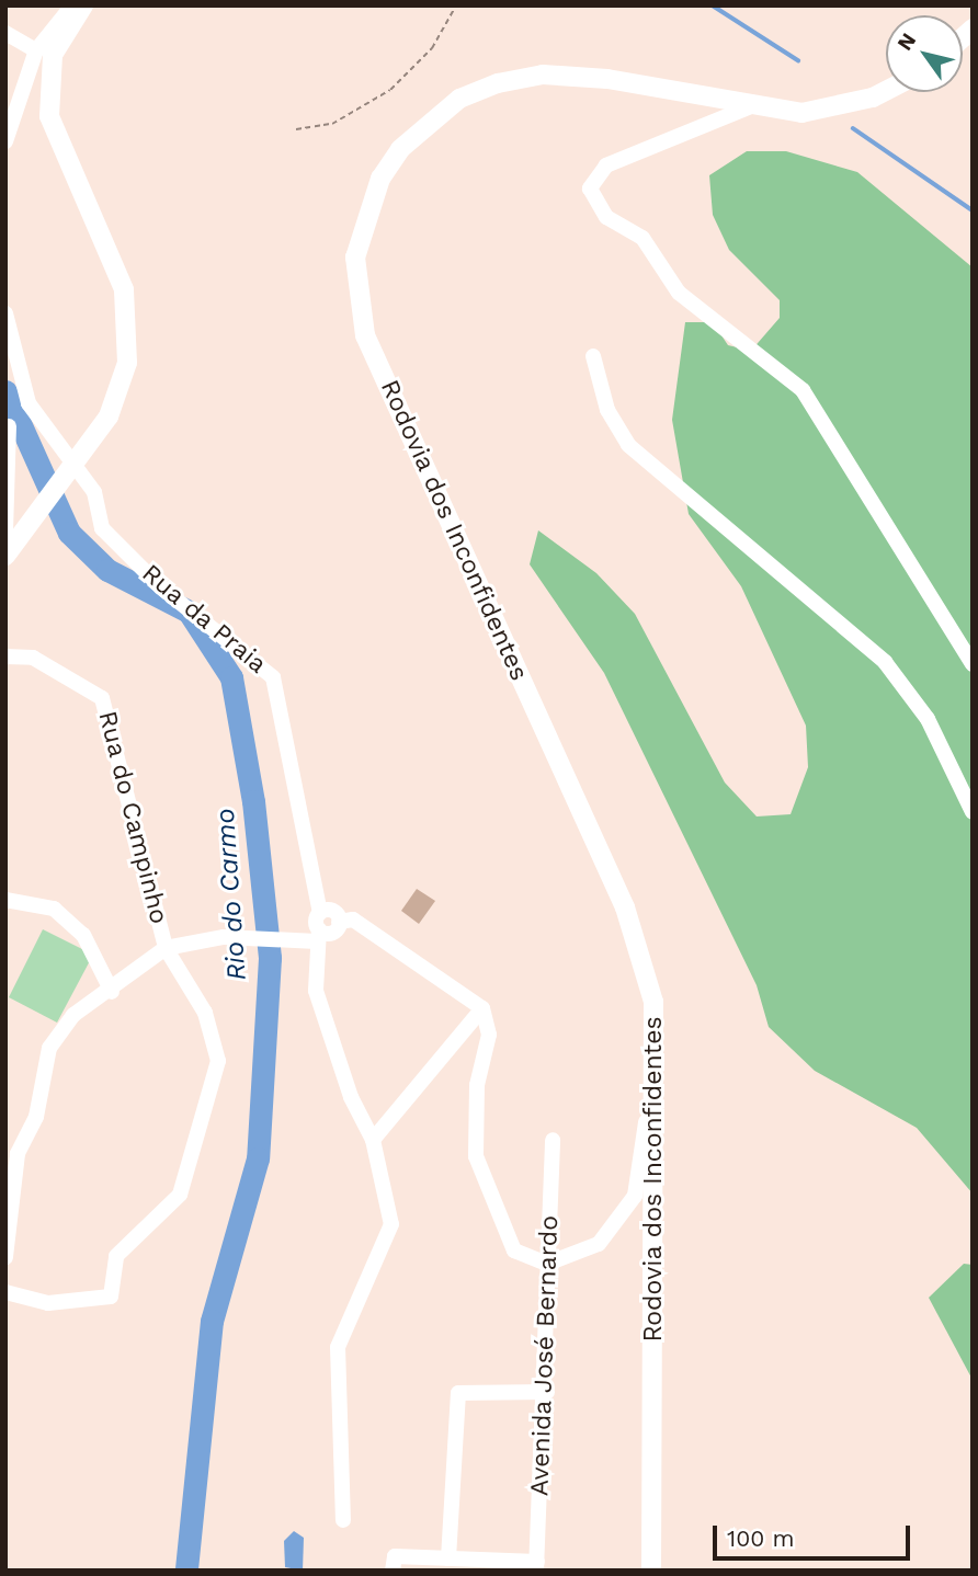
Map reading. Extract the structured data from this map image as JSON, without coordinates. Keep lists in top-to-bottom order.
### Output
{
  "streets": {
    "main road": ["Rodovia dos Inconfidentes"],
    "street": ["Rua da Praia", "Rua do Campinho", "Avenida José Bernardo"]
  },
  "water": ["Rio do Carmo"],
  "scale_bar": "100 m",
  "north": "top left"
}
